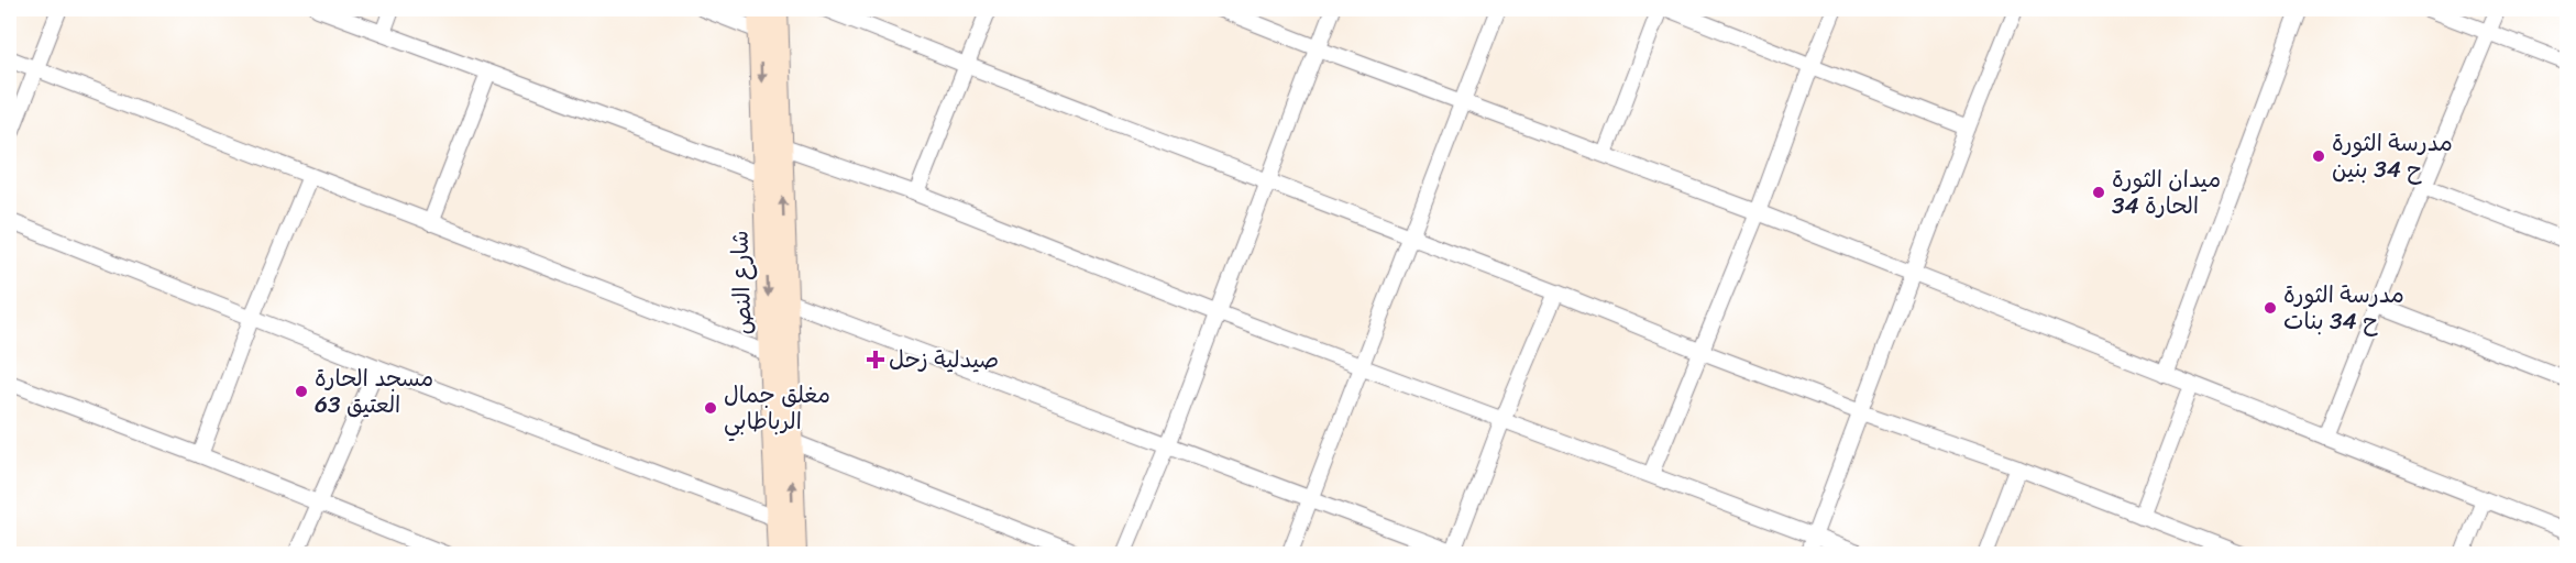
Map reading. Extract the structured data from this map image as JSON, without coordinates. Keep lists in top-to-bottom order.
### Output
{
  "streets": {
    "main road": ["شارع النص"]
  },
  "places": {
    "other": [
      "مدرسة الثورة ح 34 بنين",
      "ميدان الثورة الحارة 34",
      "مدرسة الثورة ح 34 بنات",
      "مسجد الحارة 63 العتيق",
      "مغلق جمال الرباطابي"
    ],
    "health": ["صيدلية زحل"]
  }
}
